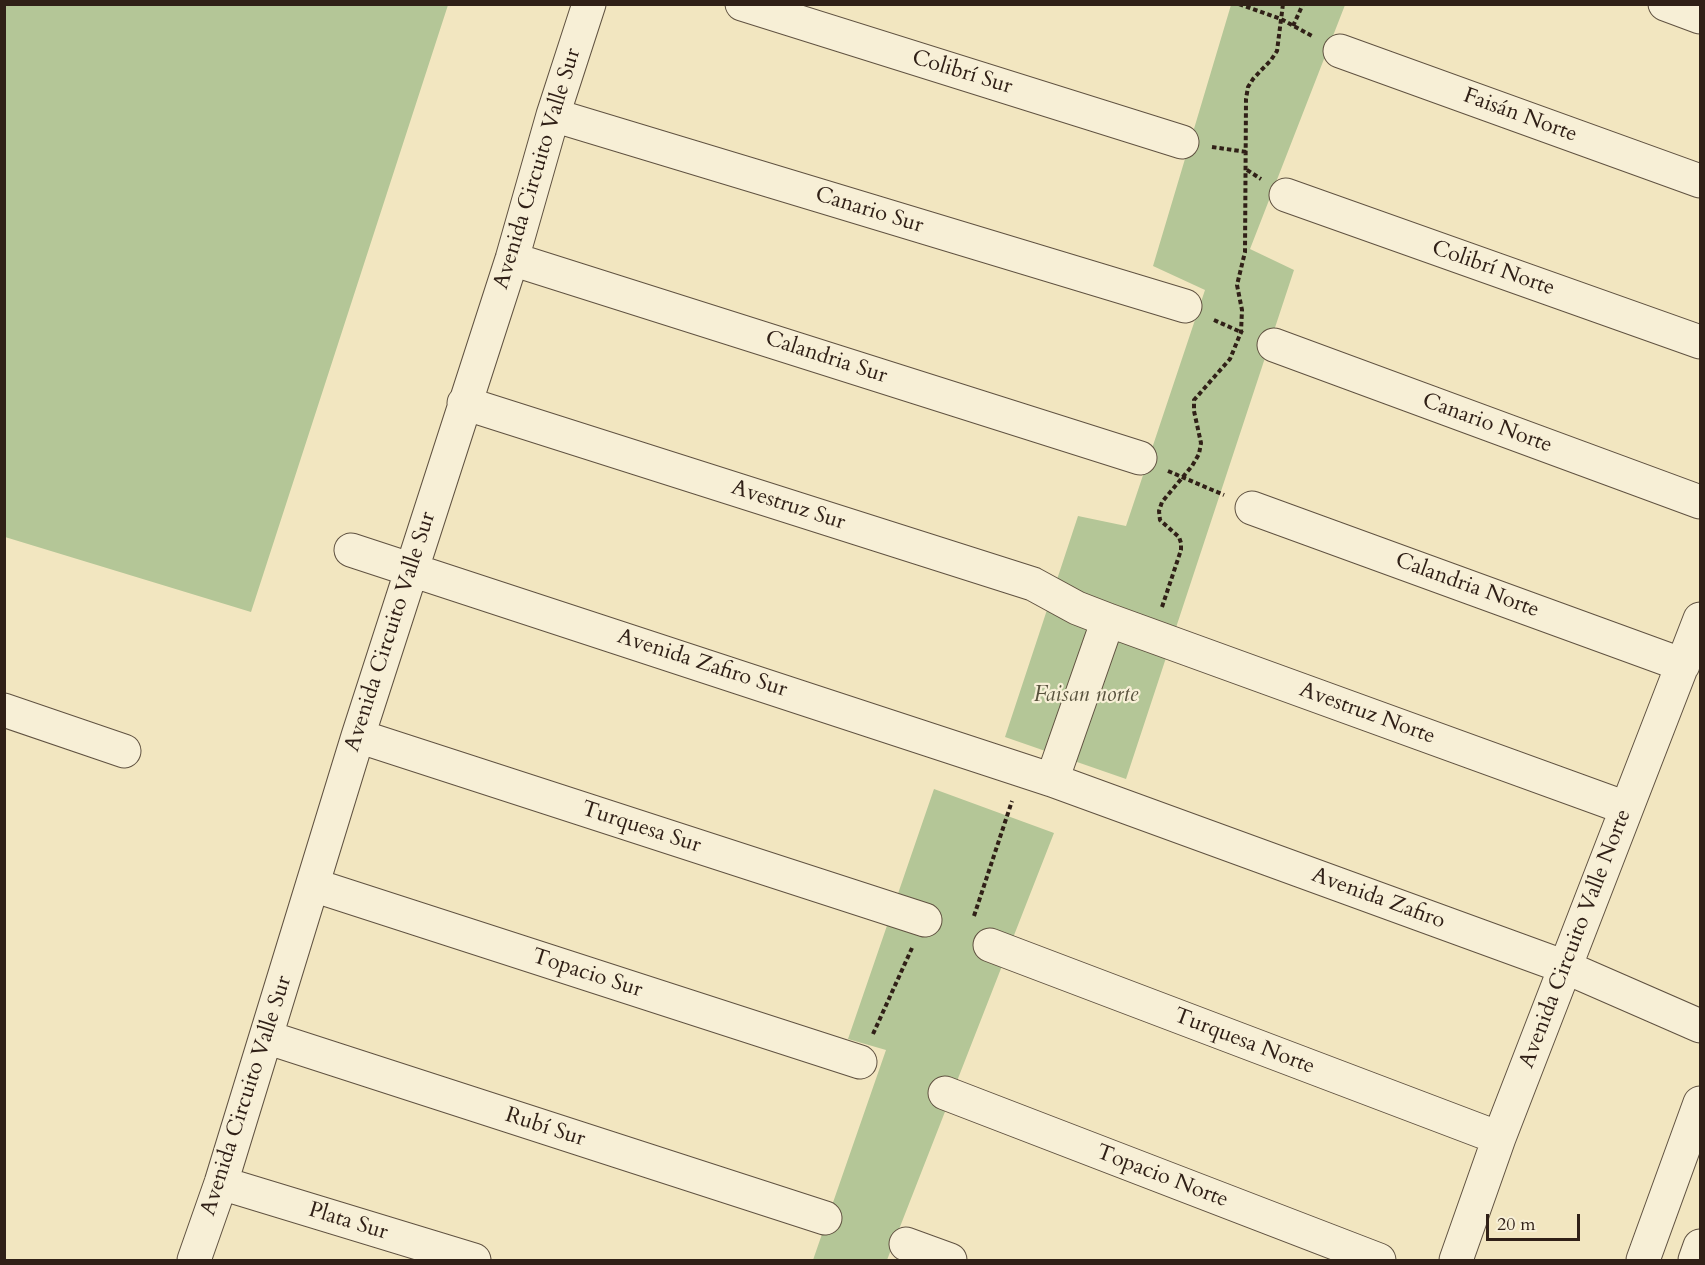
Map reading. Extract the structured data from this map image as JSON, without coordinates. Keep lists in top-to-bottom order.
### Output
{
  "streets": {
    "street": [
      "Colibrí Sur",
      "Faisán Norte",
      "Avenida Circuito Valle Sur",
      "Canario Sur",
      "Colibrí Norte",
      "Calandria Sur",
      "Canario Norte",
      "Avestruz Sur",
      "Calandria Norte",
      "Avenida Zafiro Sur",
      "Avestruz Norte",
      "Turquesa Sur",
      "Avenida Zafiro",
      "Avenida Circuito Valle Norte",
      "Topacio Sur",
      "Turquesa Norte",
      "Rubí Sur",
      "Topacio Norte",
      "Plata Sur"
    ]
  },
  "crossings": [
    ["Avenida Circuito Valle Sur", "Canario Sur"],
    ["Avenida Circuito Valle Sur", "Calandria Sur"],
    ["Avenida Circuito Valle Sur", "Avestruz Sur"],
    ["Avenida Circuito Valle Sur", "Avenida Zafiro Sur"],
    ["Avenida Circuito Valle Sur", "Turquesa Sur"],
    ["Avenida Circuito Valle Sur", "Topacio Sur"],
    ["Avenida Circuito Valle Sur", "Rubí Sur"],
    ["Avenida Circuito Valle Sur", "Plata Sur"],
    ["Avestruz Sur", "Avestruz Norte"],
    ["Calandria Norte", "Avenida Circuito Valle Norte"],
    ["Avenida Zafiro Sur", "Avenida Zafiro"],
    ["Avestruz Norte", "Avenida Circuito Valle Norte"],
    ["Avenida Zafiro", "Avenida Circuito Valle Norte"],
    ["Avenida Circuito Valle Norte", "Turquesa Norte"]
  ],
  "parks": ["Faisan norte"],
  "scale_bar": "20 m"
}
